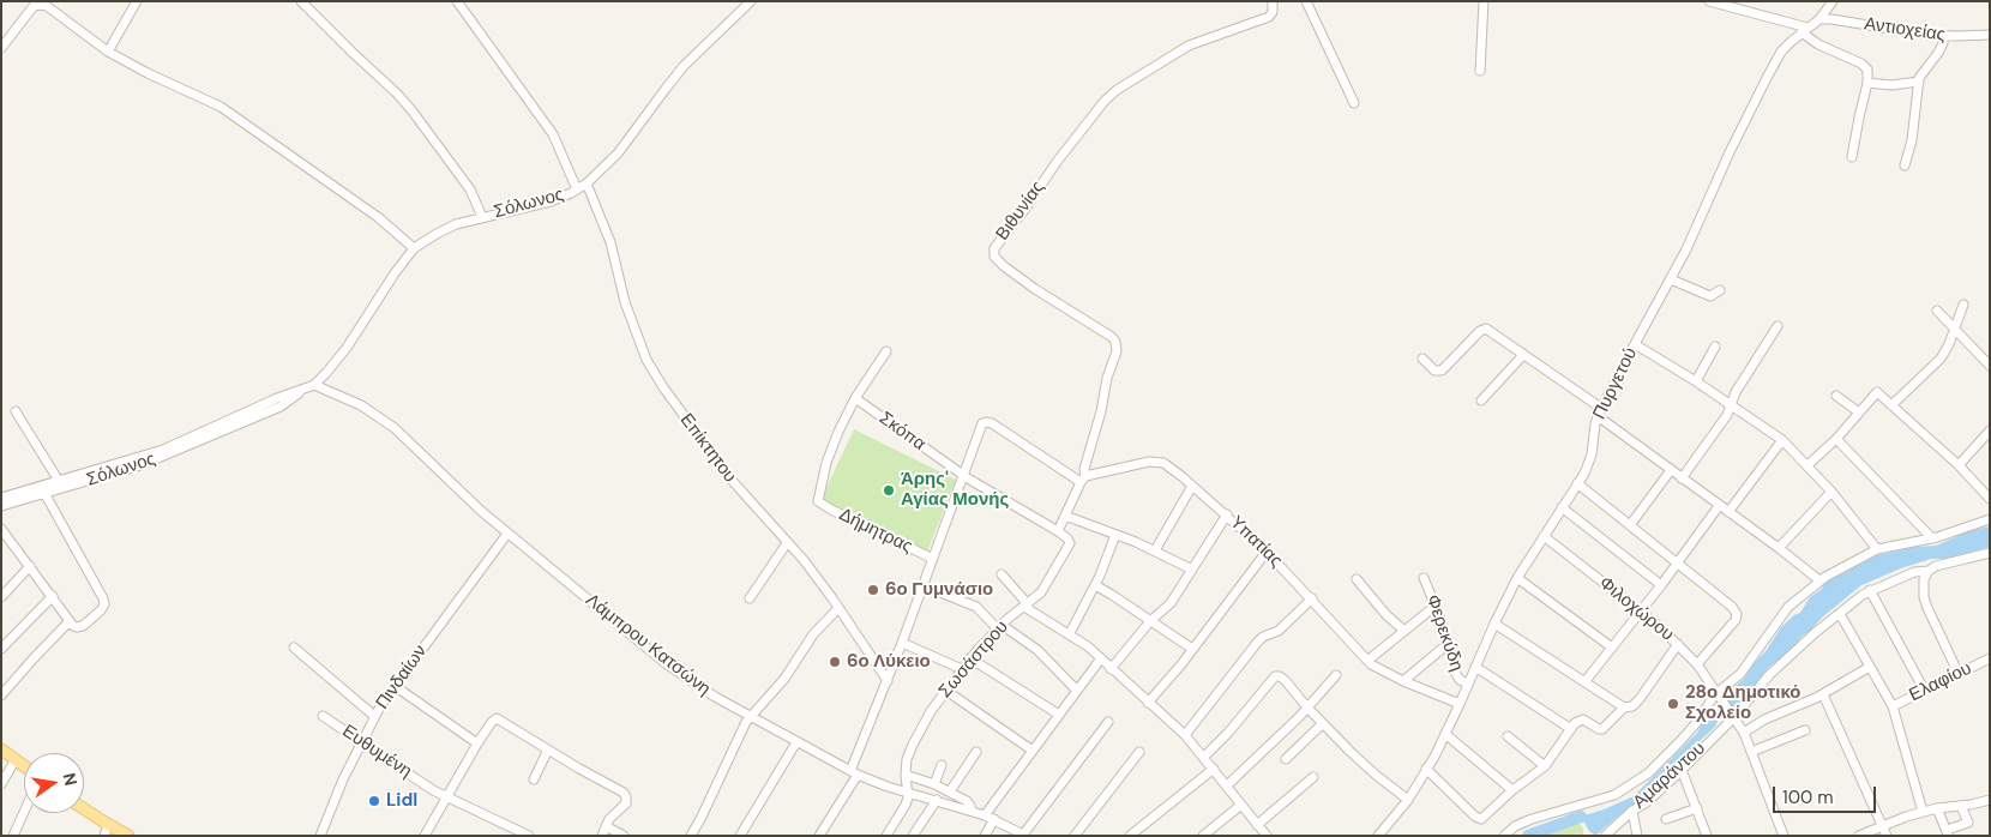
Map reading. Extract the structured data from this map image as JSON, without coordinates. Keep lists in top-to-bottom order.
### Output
{
  "streets": {
    "street": [
      "Αντιοχείας",
      "Σόλωνος",
      "Βιθυνίας",
      "Πυργετού",
      "Σκόπα",
      "Επίκτητου",
      "Δήμητρας",
      "Υπατίας",
      "Φιλοχώρου",
      "Φερεκύδη",
      "Λάμπρου Κατσώνη",
      "Σωσάστρου",
      "Πινδαίων",
      "Ελαφίου",
      "Ευθυμένη",
      "Αμαράντου"
    ]
  },
  "crossings": [
    ["Αντιοχείας", "Πυργετού"],
    ["Σόλωνος", "Επίκτητου"],
    ["Σόλωνος", "Λάμπρου Κατσώνη"],
    ["Βιθυνίας", "Υπατίας"],
    ["Πυργετού", "Υπατίας"],
    ["Πυργετού", "Φιλοχώρου"],
    ["Πυργετού", "Φερεκύδη"],
    ["Σκόπα", "Δήμητρας"],
    ["Σκόπα", "Σωσάστρου"],
    ["Φιλοχώρου", "Αμαράντου"],
    ["Λάμπρου Κατσώνη", "Σωσάστρου"],
    ["Λάμπρου Κατσώνη", "Πινδαίων"],
    ["Πινδαίων", "Ευθυμένη"]
  ],
  "places": [
    "Άρης' Αγίας Μονής",
    "6ο Γυμνάσιο",
    "6ο Λύκειο",
    "28ο Δημοτικό Σχολείο",
    "Lidl"
  ],
  "scale_bar": "100 m",
  "north": "right"
}
